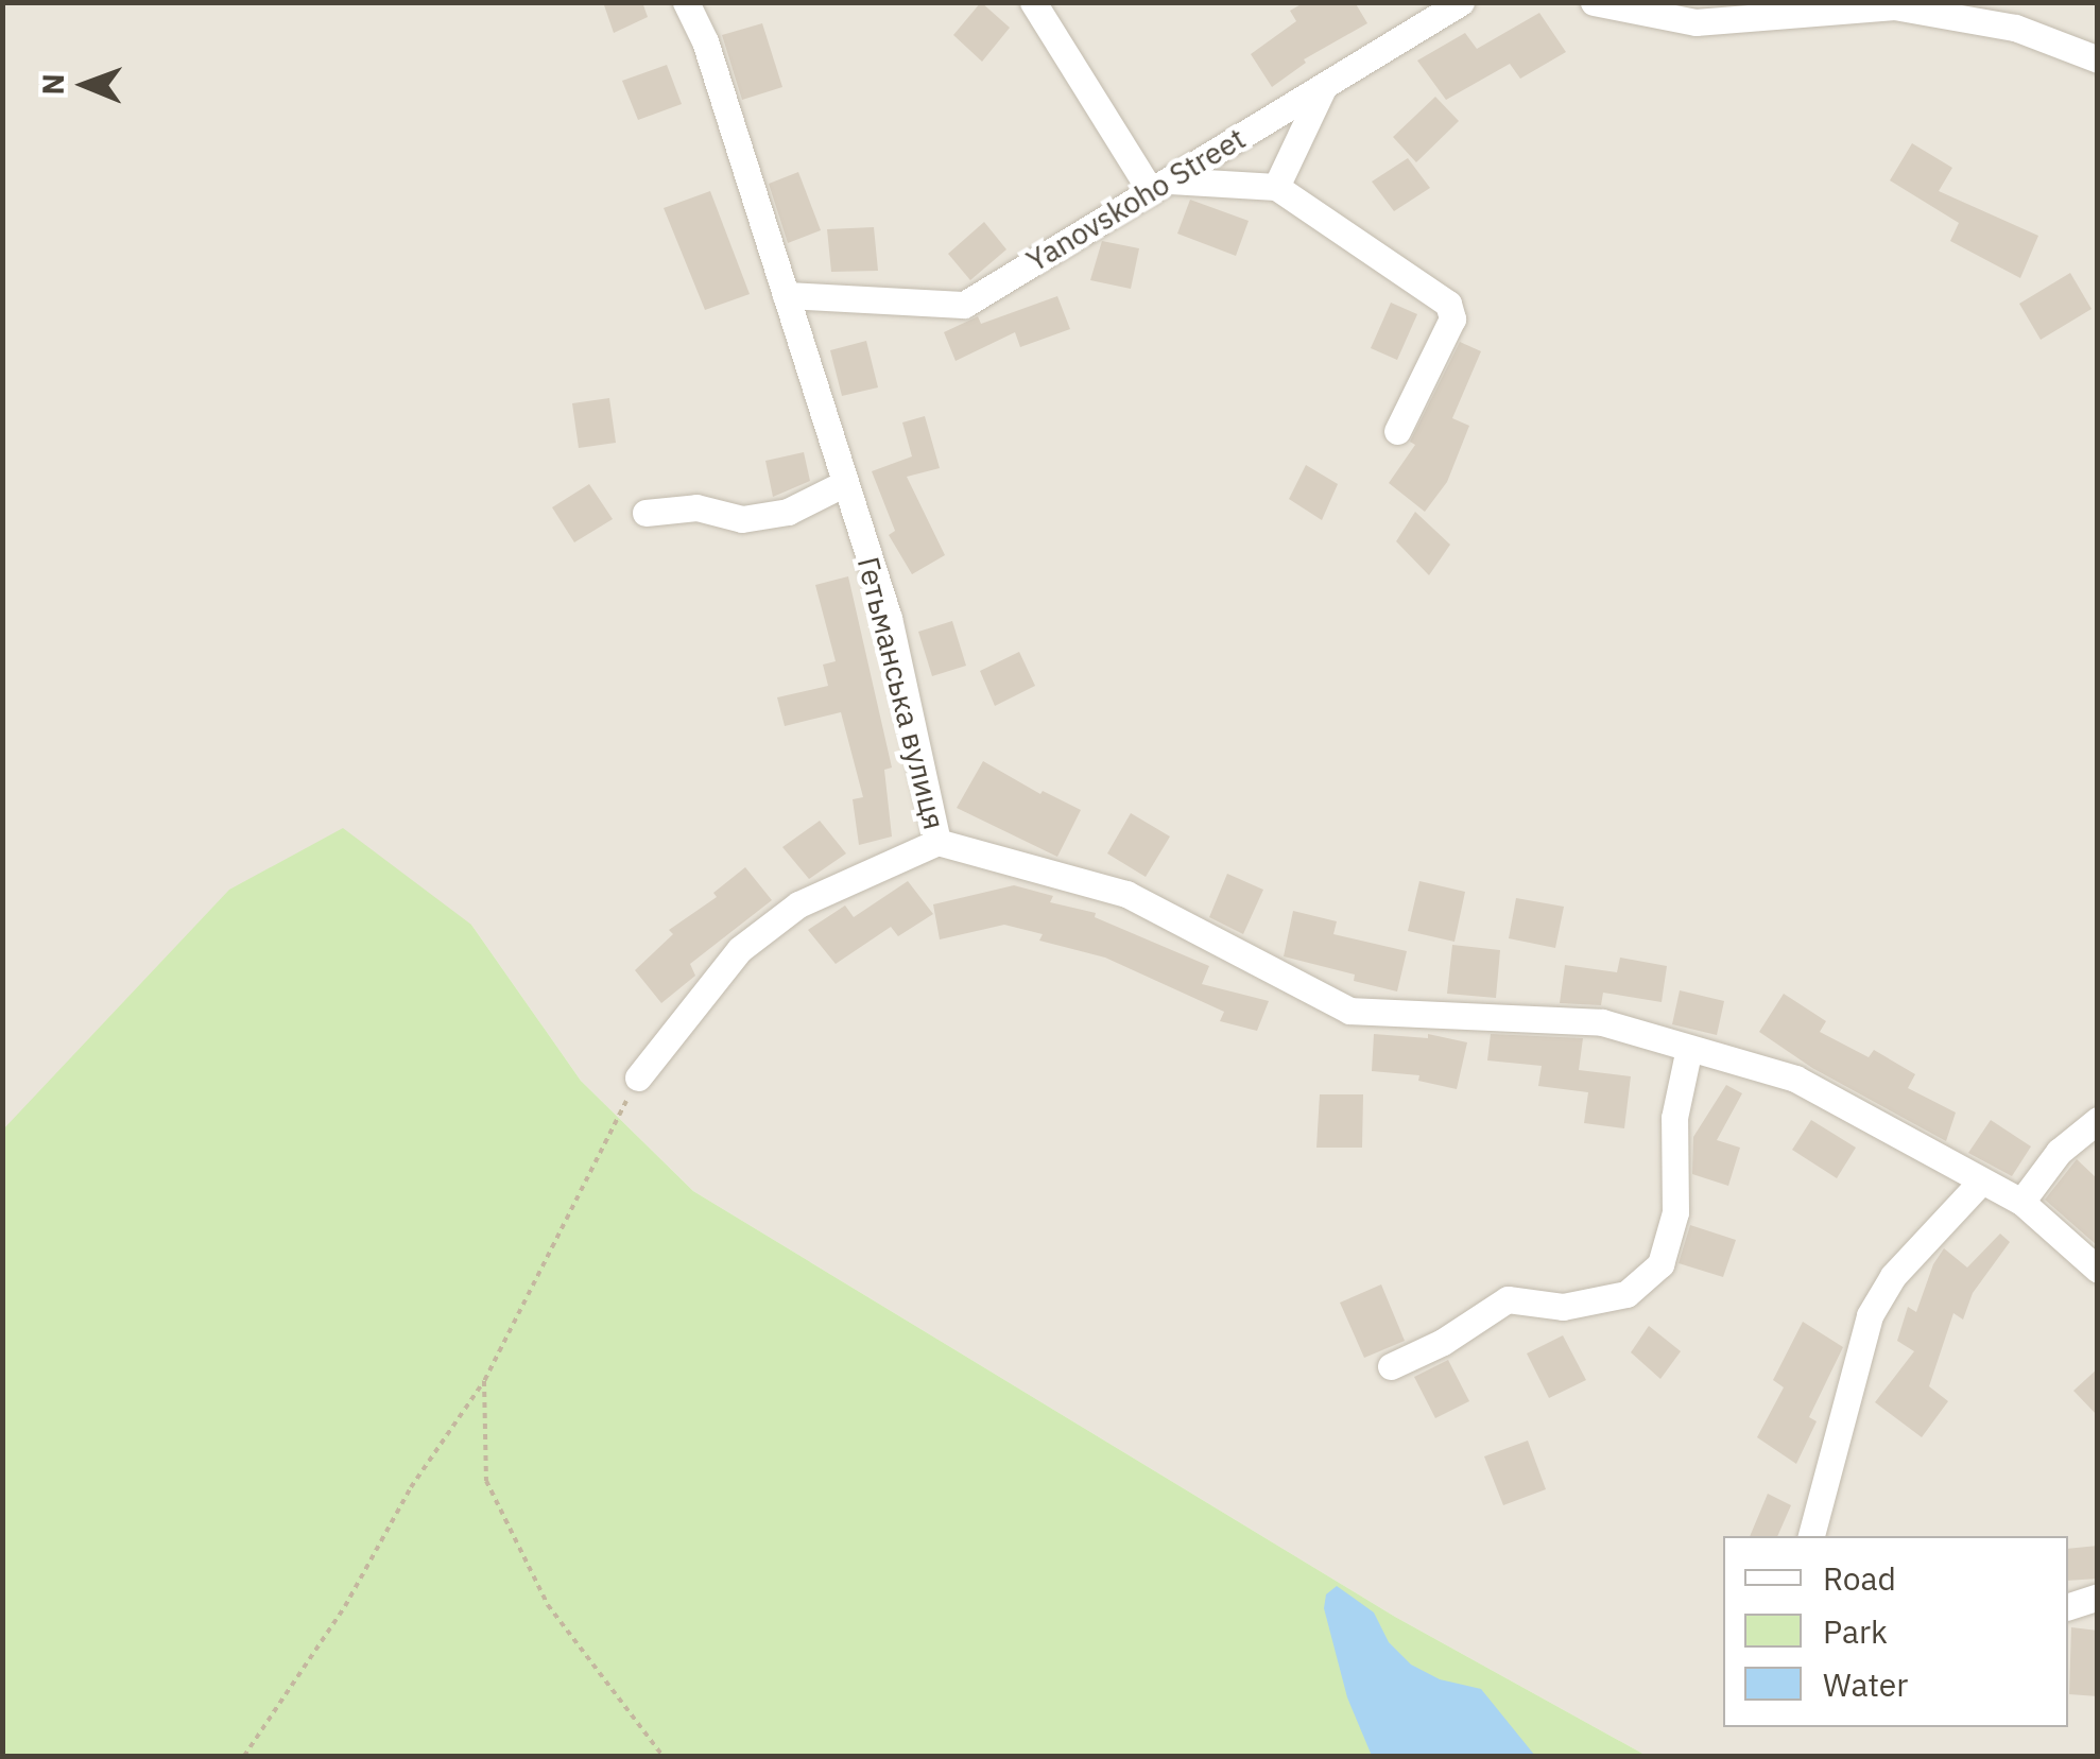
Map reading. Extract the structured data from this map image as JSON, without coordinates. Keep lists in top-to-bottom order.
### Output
{
  "streets": {
    "street": ["Yanovskoho Street", "Гетьманська вулиця"]
  },
  "crossings": [
    ["Yanovskoho Street", "Гетьманська вулиця"]
  ],
  "legend": ["Road", "Park", "Water"],
  "north": "left"
}
